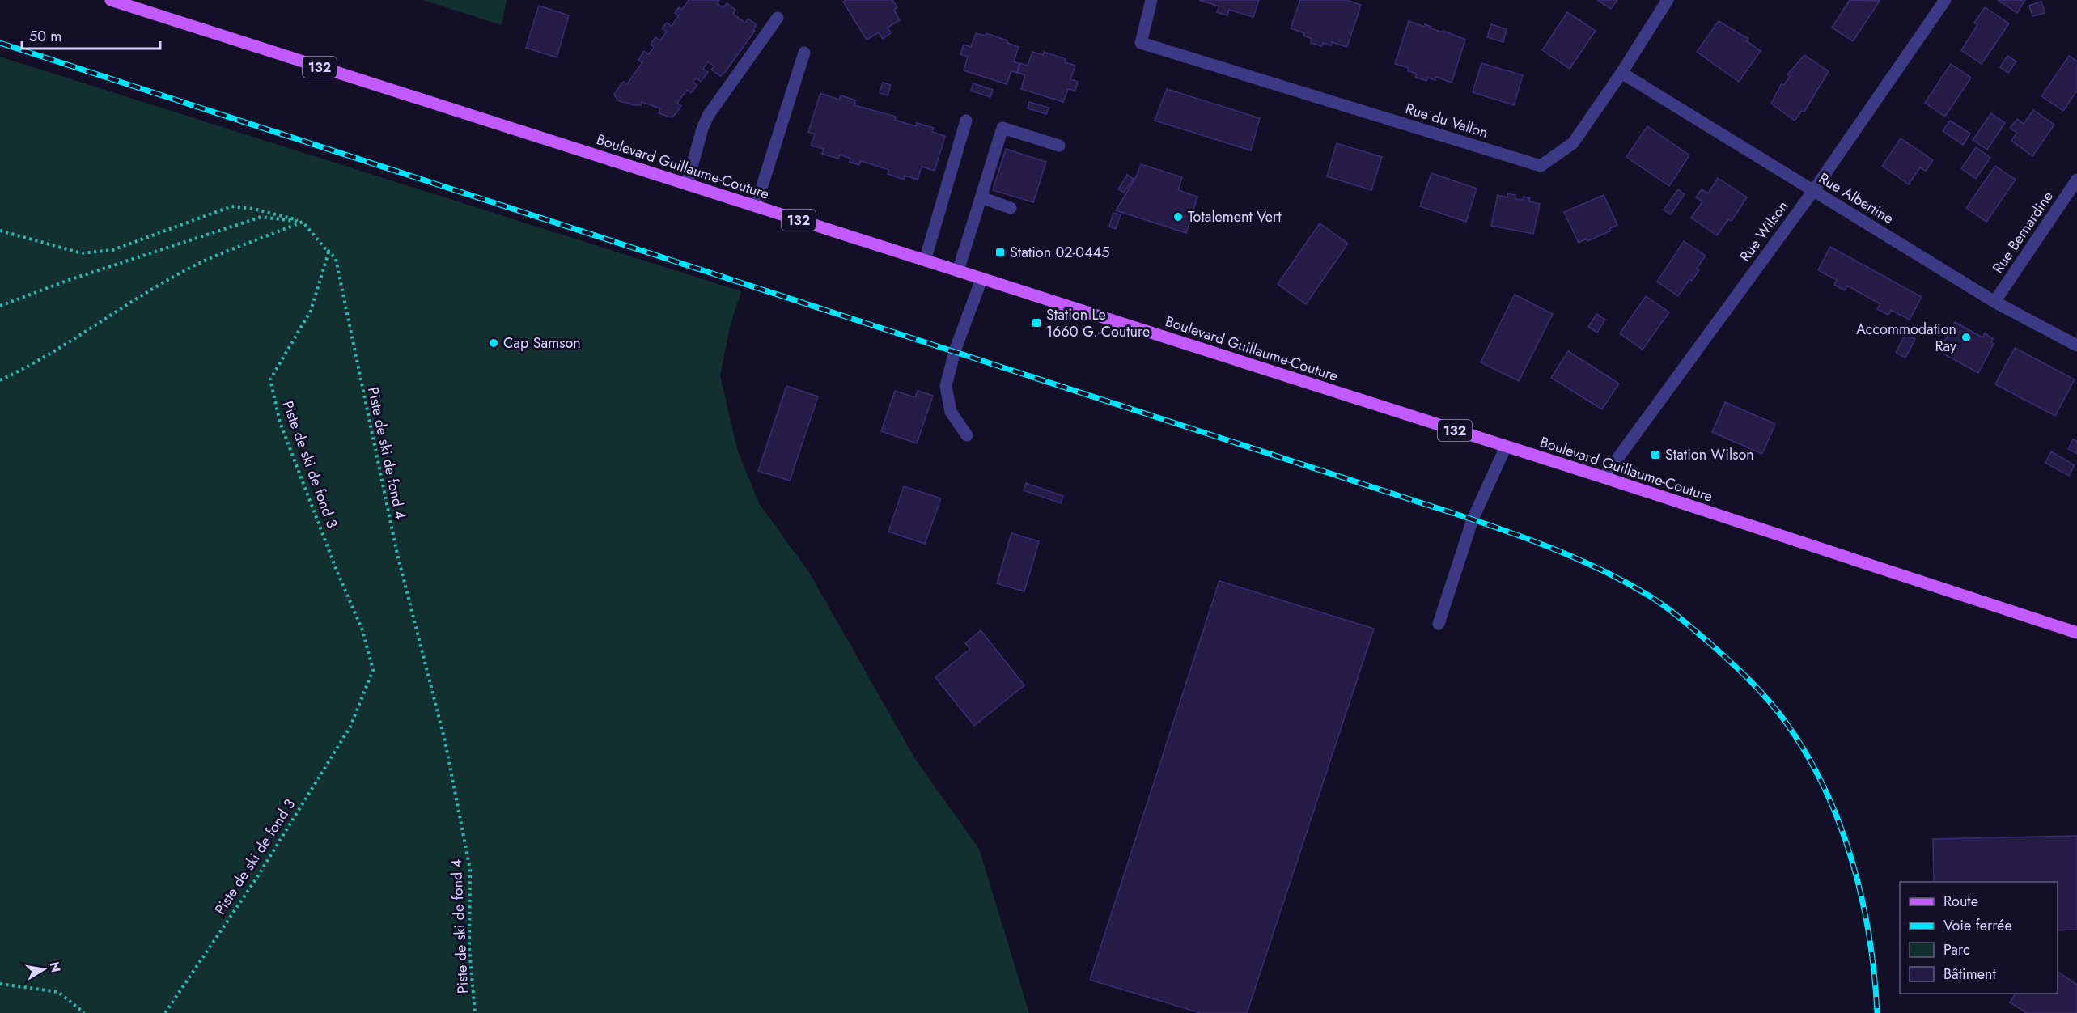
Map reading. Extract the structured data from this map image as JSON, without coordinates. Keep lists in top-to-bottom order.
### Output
{
  "streets": {
    "main road": ["132", "Boulevard Guillaume-Couture"],
    "street": [
      "Rue du Vallon",
      "Rue Albertine",
      "Rue Wilson",
      "Rue Bernardine"
    ],
    "path": ["Piste de ski de fond 4", "Piste de ski de fond 3"]
  },
  "crossings": [
    ["Rue du Vallon", "Rue Albertine"],
    ["Boulevard Guillaume-Couture", "Rue Wilson"],
    ["Rue Albertine", "Rue Wilson"],
    ["Rue Albertine", "Rue Bernardine"],
    ["Piste de ski de fond 4", "Piste de ski de fond 3"]
  ],
  "places": {
    "other": ["Totalement Vert", "Accommodation Ray", "Cap Samson"],
    "transit": ["Station 02-0445", "Station Le 1660 G.-Couture", "Station Wilson"]
  },
  "legend": [
    "Route",
    "Voie ferrée",
    "Parc",
    "Bâtiment"
  ],
  "scale_bar": "50 m",
  "north": "right"
}
